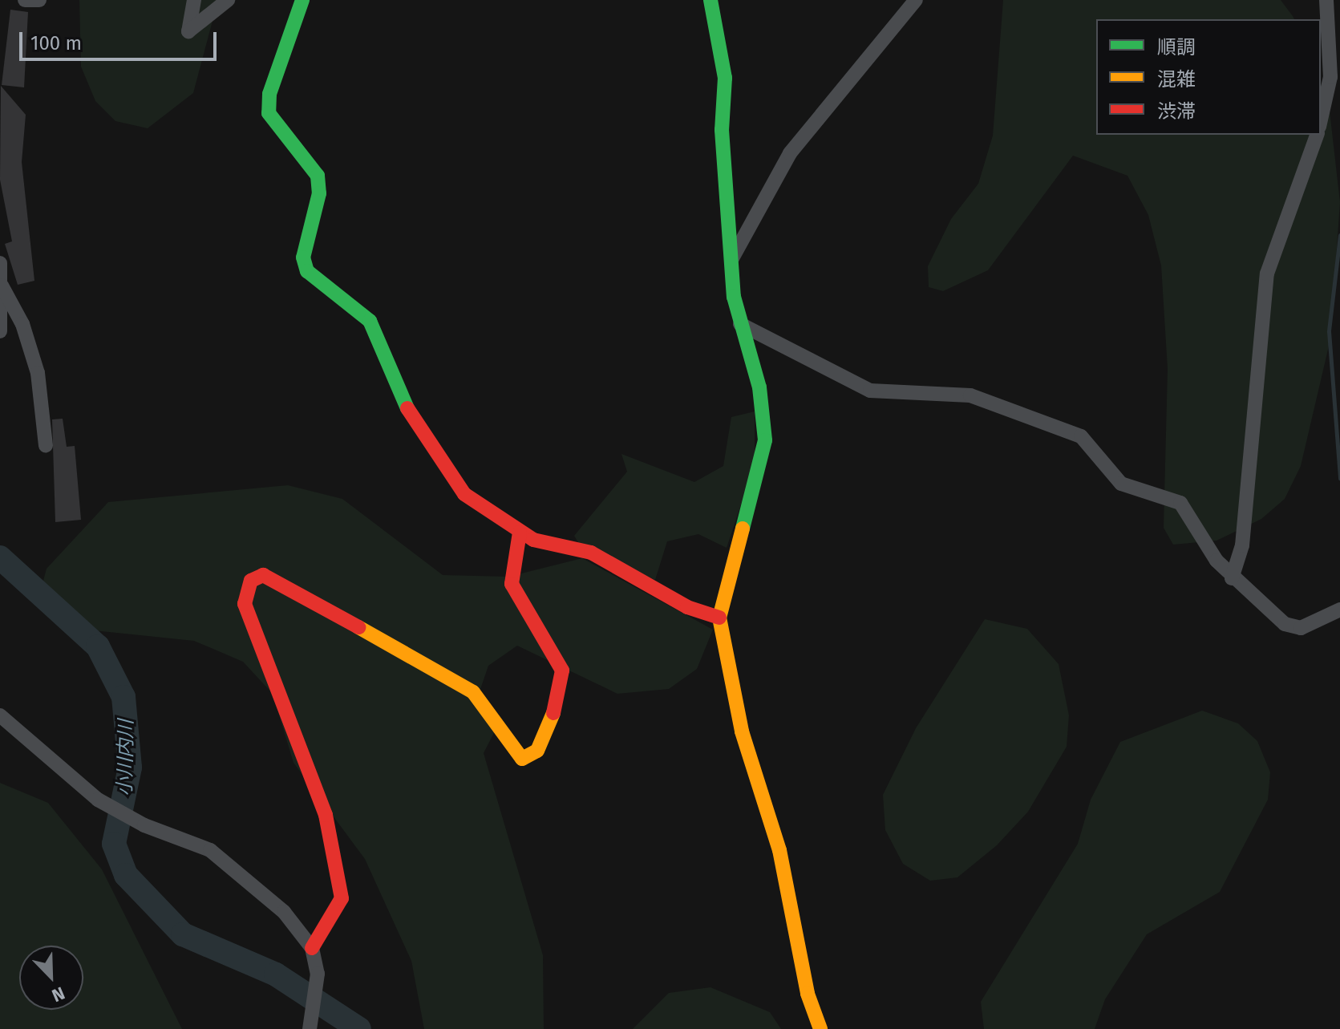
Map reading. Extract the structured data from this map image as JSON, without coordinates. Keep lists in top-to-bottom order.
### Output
{
  "water": ["小川内川"],
  "legend": ["順調", "混雑", "渋滞"],
  "scale_bar": "100 m",
  "north": "bottom right"
}
